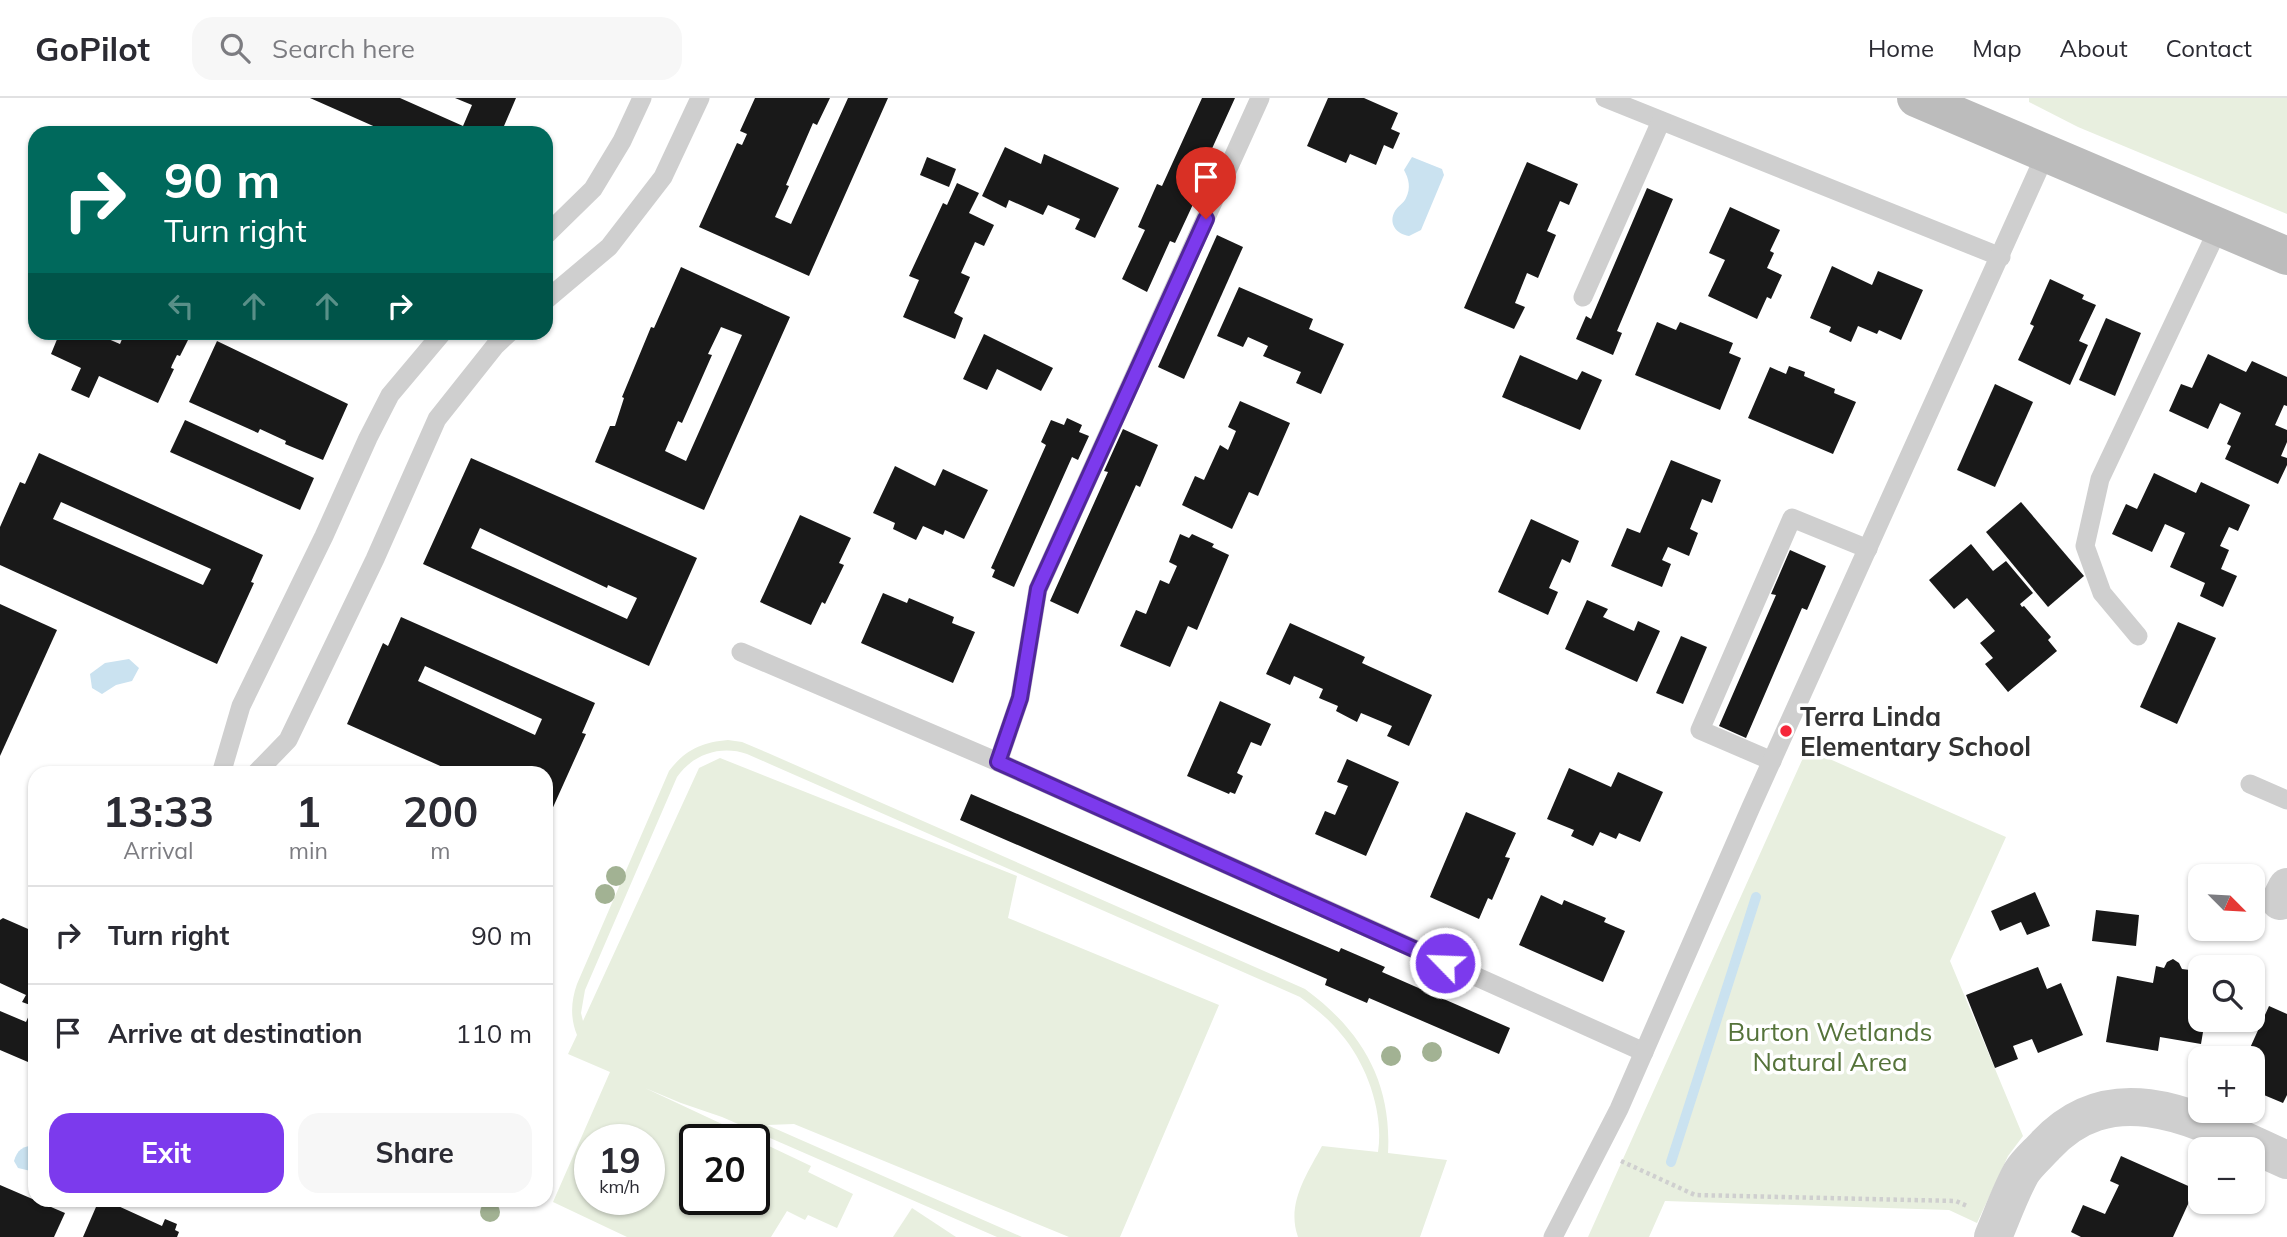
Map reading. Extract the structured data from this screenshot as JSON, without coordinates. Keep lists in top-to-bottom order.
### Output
{
  "parks": ["Burton Wetlands Natural Area"],
  "places": ["Terra Linda Elementary School"],
  "north": "bottom right",
  "page": {
    "header": "GoPilot",
    "search": "Search here",
    "nav": [
      "Home",
      "Map",
      "About",
      "Contact"
    ],
    "turn": ["90 m", "Turn right"],
    "eta": [
      "13:33",
      "Arrival",
      "1",
      "min",
      "200",
      "m"
    ],
    "map_buttons": ["+", "−"],
    "list": [
      {
        "name": "Turn right",
        "value": "90 m"
      },
      {
        "name": "Arrive at destination",
        "value": "110 m"
      }
    ],
    "buttons": ["Exit", "Share"],
    "speed": "19 km/h",
    "limit": "20"
  }
}
